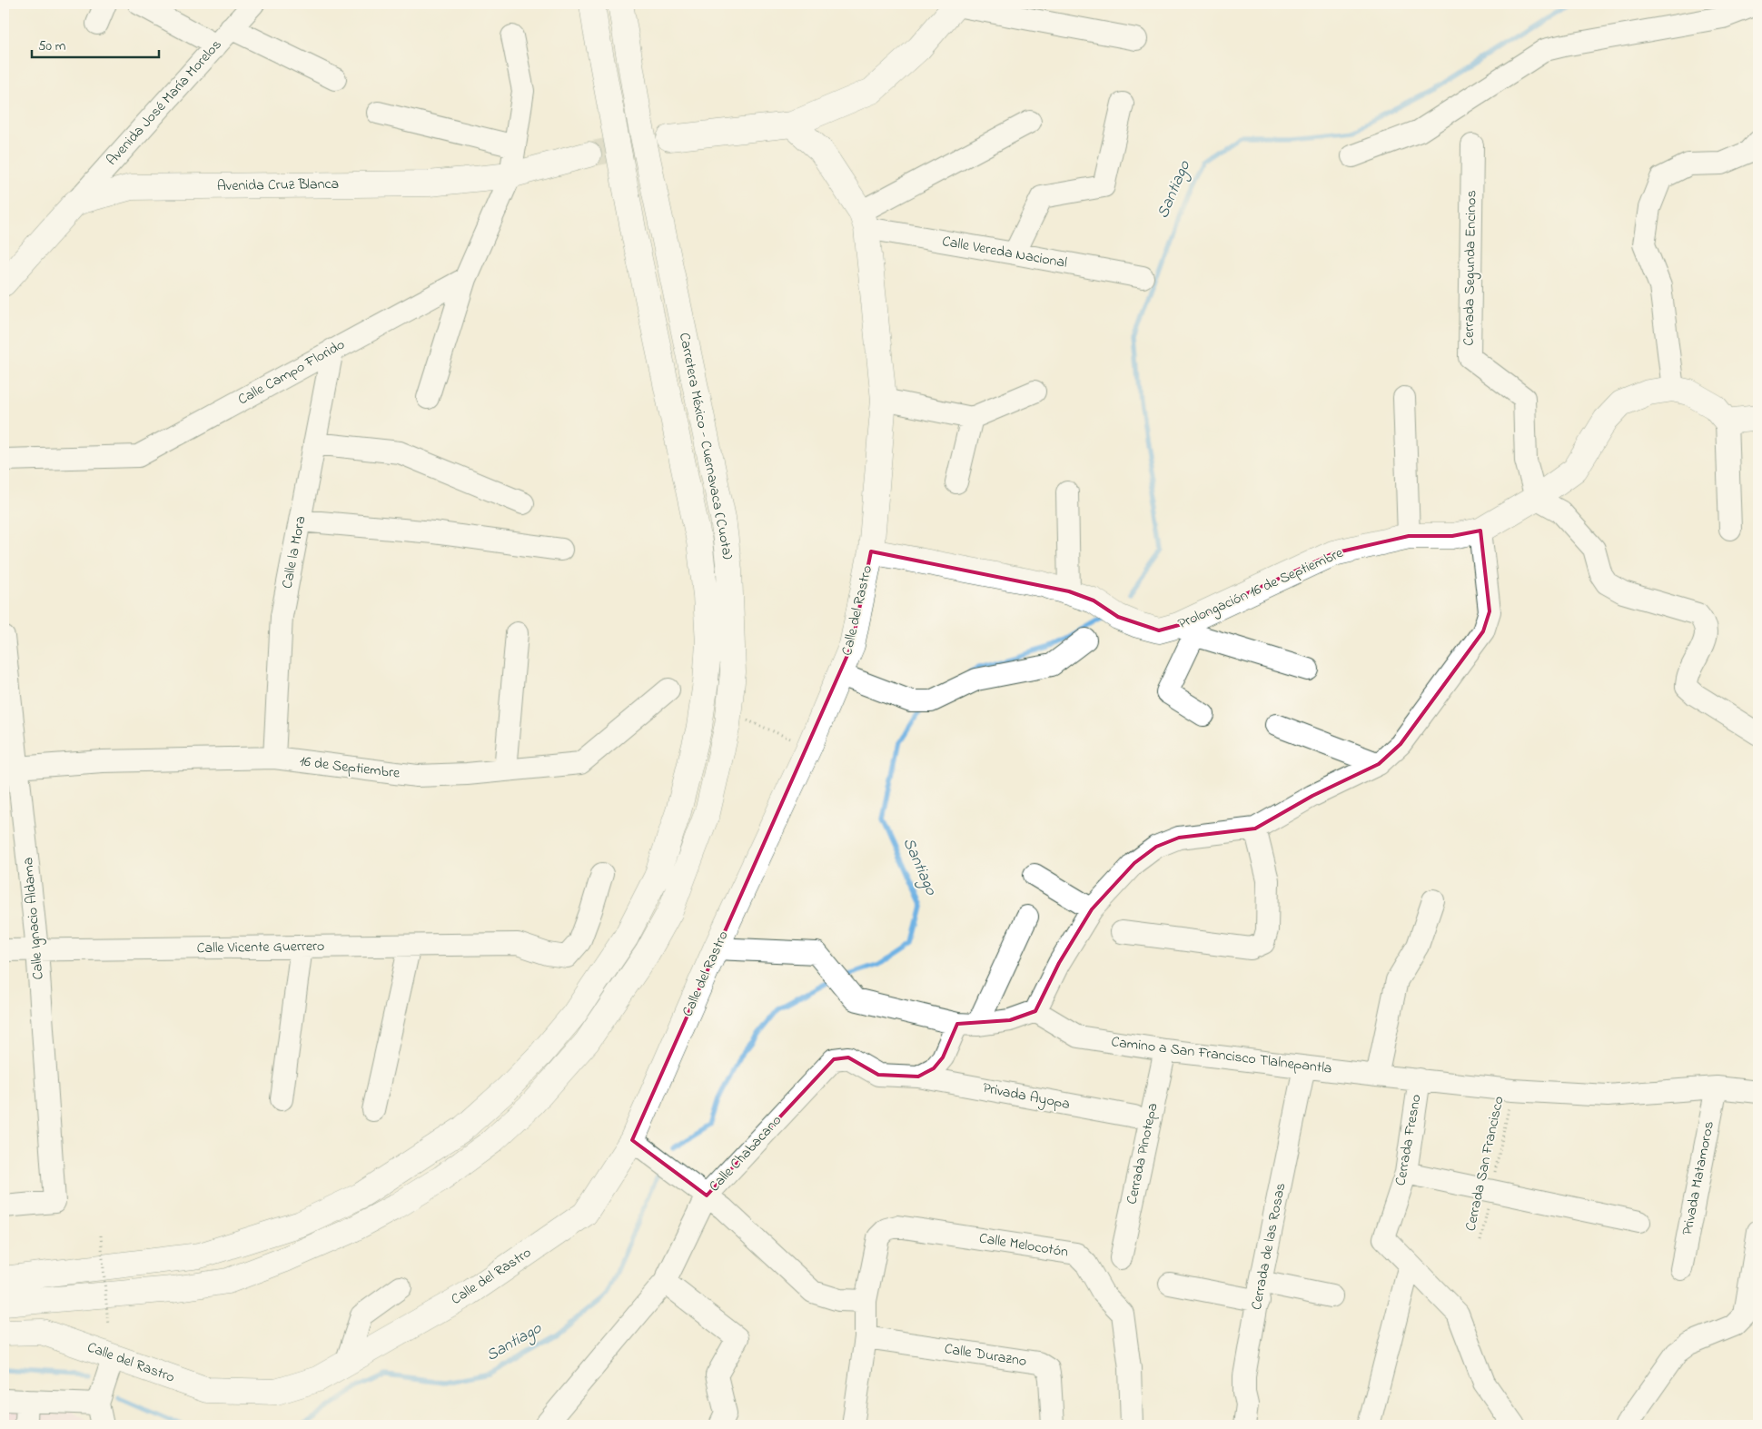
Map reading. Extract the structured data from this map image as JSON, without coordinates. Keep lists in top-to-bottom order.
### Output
{
  "streets": {
    "main road": [
      "Avenida Cruz Blanca",
      "Carretera México - Cuernavaca (Cuota)",
      "Prolongación 16 de Septiembre",
      "Calle del Rastro"
    ],
    "street": [
      "Avenida José María Morelos",
      "Calle Vereda Nacional",
      "Cerrada Segunda Encinos",
      "Calle Campo Florido",
      "Calle la Mora",
      "16 de Septiembre",
      "Calle Ignacio Aldama",
      "Calle Vicente Guerrero",
      "Camino a San Francisco Tlalnepantla",
      "Privada Ayopa",
      "Cerrada Fresno",
      "Calle Chabacano",
      "Cerrada Pinotepa",
      "Privada Matamoros",
      "Calle Melocotón",
      "Cerrada de las Rosas",
      "Calle Durazno"
    ],
    "path": ["Cerrada San Francisco"]
  },
  "crossings": [
    ["Avenida José María Morelos", "Avenida Cruz Blanca"],
    ["Calle Vereda Nacional", "Calle del Rastro"],
    ["Cerrada Segunda Encinos", "Prolongación 16 de Septiembre"],
    ["Calle Campo Florido", "Calle la Mora"],
    ["Calle la Mora", "16 de Septiembre"],
    ["Prolongación 16 de Septiembre", "Calle del Rastro"],
    ["16 de Septiembre", "Calle Ignacio Aldama"],
    ["Calle Ignacio Aldama", "Calle Vicente Guerrero"],
    ["Camino a San Francisco Tlalnepantla", "Cerrada Fresno"],
    ["Camino a San Francisco Tlalnepantla", "Cerrada Pinotepa"],
    ["Camino a San Francisco Tlalnepantla", "Cerrada San Francisco"],
    ["Camino a San Francisco Tlalnepantla", "Privada Matamoros"],
    ["Camino a San Francisco Tlalnepantla", "Cerrada de las Rosas"],
    ["Privada Ayopa", "Calle Chabacano"]
  ],
  "water": ["Santiago"],
  "scale_bar": "50 m"
}
